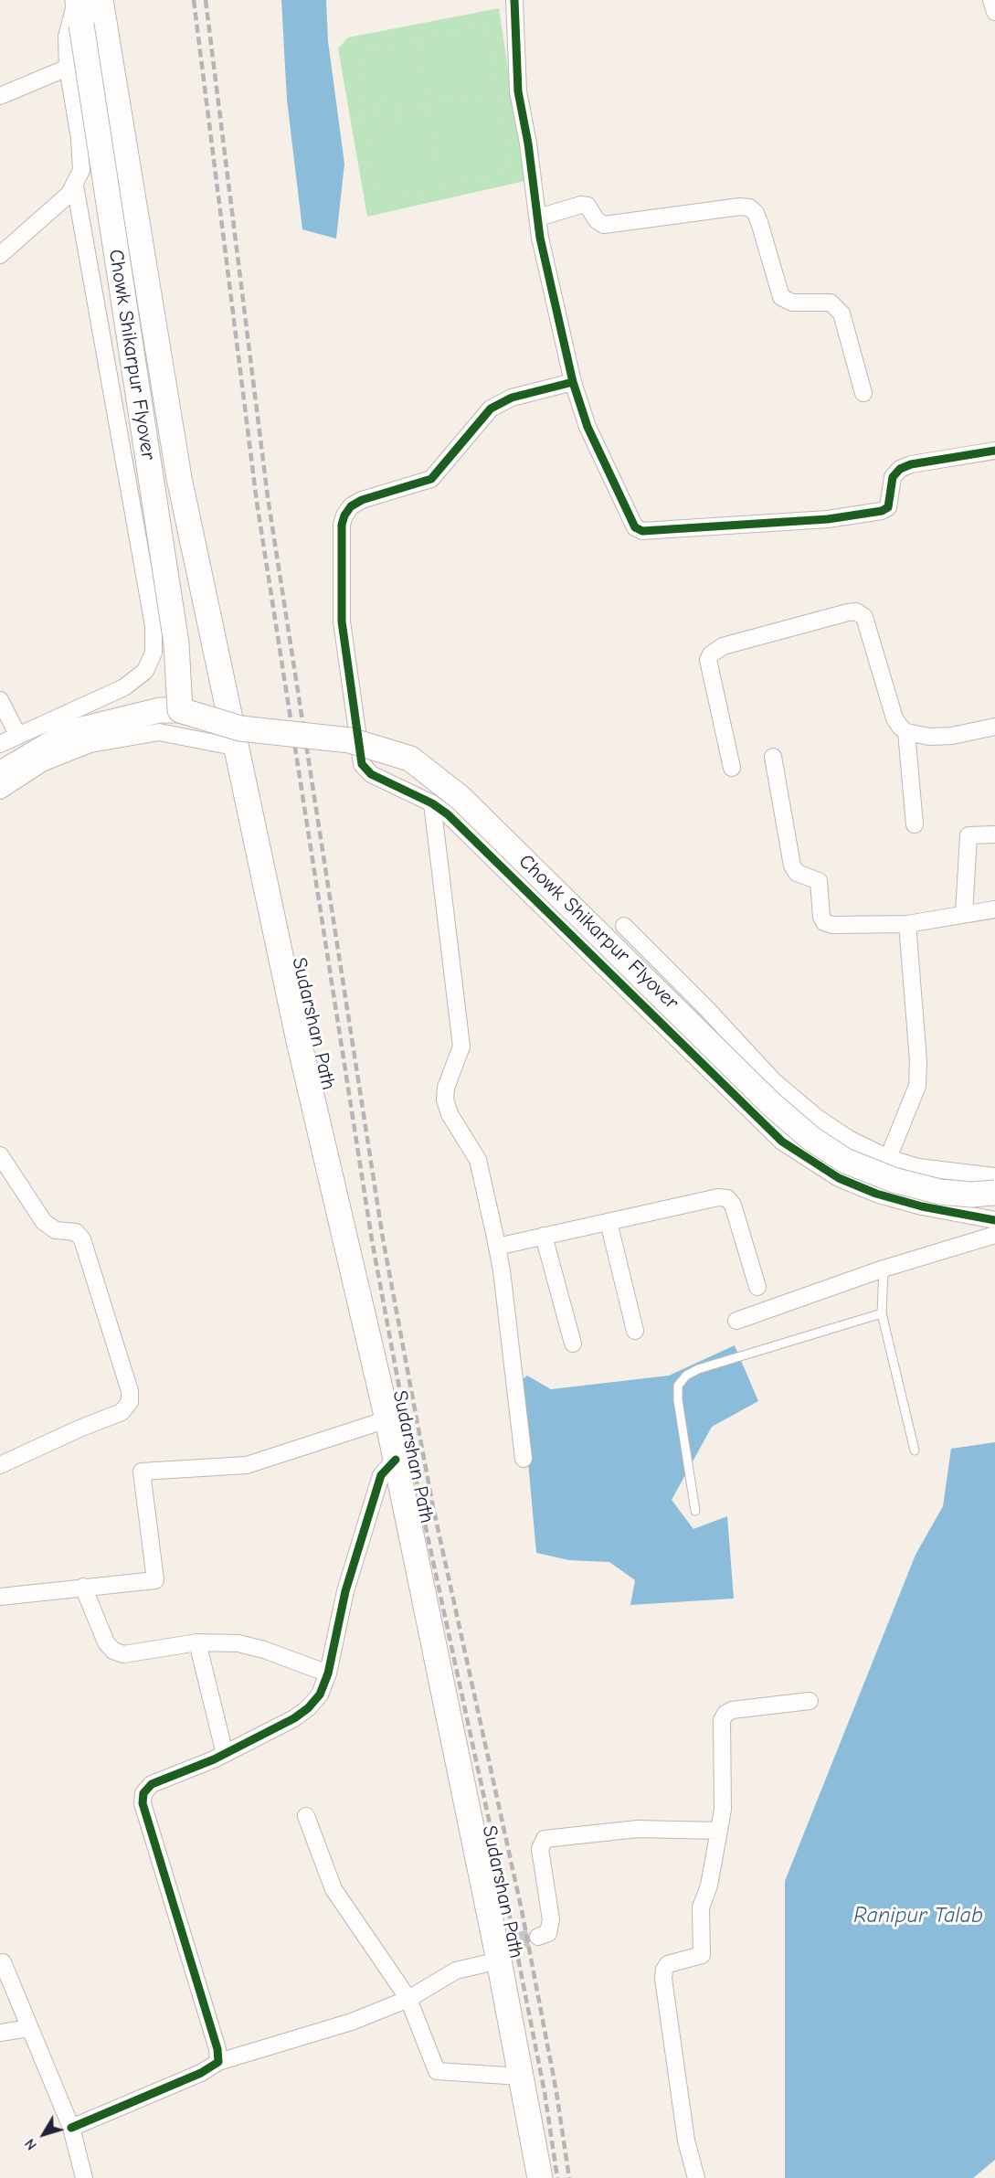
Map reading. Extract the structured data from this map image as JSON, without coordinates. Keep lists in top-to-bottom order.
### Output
{
  "streets": {
    "main road": ["Chowk Shikarpur Flyover", "Sudarshan Path"]
  },
  "water": ["Ranipur Talab"],
  "north": "bottom left"
}
